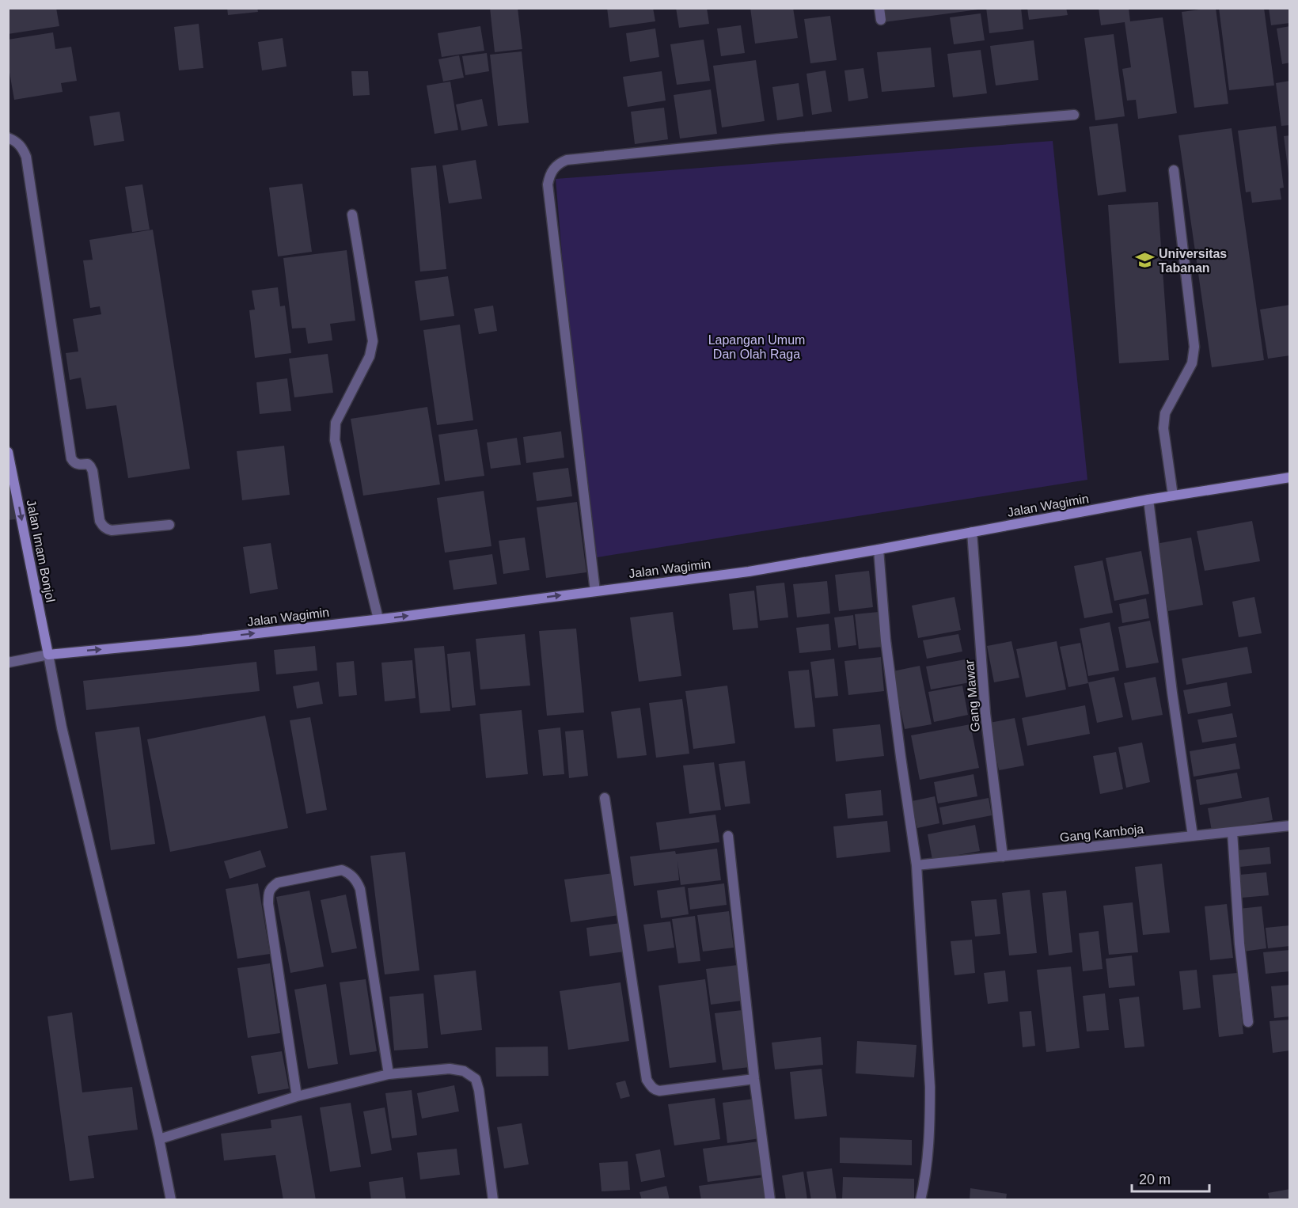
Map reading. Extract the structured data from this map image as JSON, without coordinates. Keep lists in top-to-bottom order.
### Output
{
  "streets": {
    "main road": ["Jalan Wagimin", "Jalan Imam Bonjol"],
    "street": ["Gang Mawar", "Gang Kamboja"]
  },
  "crossings": [
    ["Jalan Wagimin", "Jalan Imam Bonjol"],
    ["Jalan Wagimin", "Gang Mawar"],
    ["Gang Mawar", "Gang Kamboja"]
  ],
  "one_way": ["Jalan Wagimin", "Jalan Imam Bonjol"],
  "parks": ["Lapangan Umum Dan Olah Raga"],
  "places": {
    "school or university": ["Universitas Tabanan"]
  },
  "scale_bar": "20 m"
}
